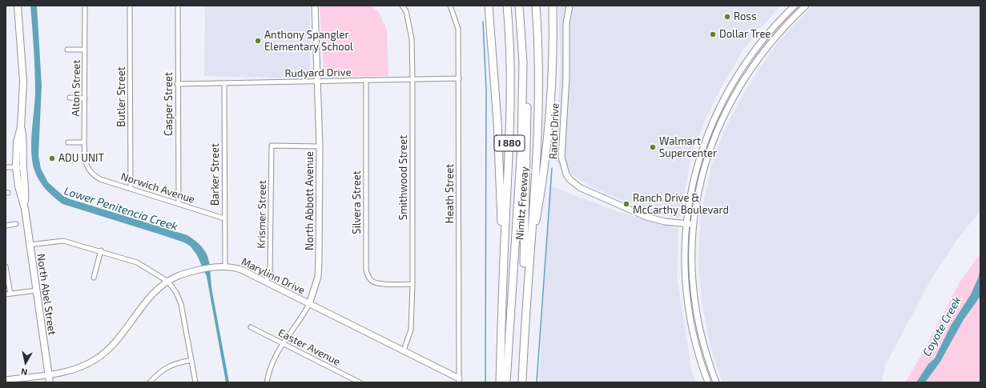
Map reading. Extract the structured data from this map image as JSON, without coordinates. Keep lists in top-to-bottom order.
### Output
{
  "streets": {
    "highway": ["I 880", "Nimitz Freeway"],
    "main road": ["North Abel Street"],
    "street": [
      "Rudyard Drive",
      "Alton Street",
      "Butler Street",
      "Casper Street",
      "Ranch Drive",
      "Barker Street",
      "Smithwood Street",
      "Norwich Avenue",
      "Heath Street",
      "North Abbott Avenue",
      "Silvera Street",
      "Krismer Street",
      "Marylinn Drive",
      "Easter Avenue"
    ]
  },
  "crossings": [
    ["Rudyard Drive", "Casper Street"],
    ["Rudyard Drive", "Barker Street"],
    ["Rudyard Drive", "Smithwood Street"],
    ["Rudyard Drive", "Heath Street"],
    ["Rudyard Drive", "North Abbott Avenue"],
    ["Rudyard Drive", "Silvera Street"],
    ["Alton Street", "Norwich Avenue"],
    ["Butler Street", "Norwich Avenue"],
    ["Casper Street", "Norwich Avenue"],
    ["Barker Street", "Norwich Avenue"],
    ["Barker Street", "Marylinn Drive"],
    ["Smithwood Street", "Silvera Street"],
    ["Smithwood Street", "Marylinn Drive"],
    ["Heath Street", "Marylinn Drive"],
    ["North Abbott Avenue", "Krismer Street"],
    ["North Abbott Avenue", "Marylinn Drive"],
    ["North Abbott Avenue", "Easter Avenue"],
    ["Krismer Street", "Marylinn Drive"],
    ["Marylinn Drive", "North Abel Street"]
  ],
  "water": ["Lower Penitencia Creek", "Coyote Creek"],
  "places": [
    "Ross",
    "Dollar Tree",
    "Anthony Spangler Elementary School",
    "Walmart Supercenter",
    "ADU UNIT",
    "Ranch Drive & McCarthy Boulevard"
  ],
  "north": "bottom"
}
